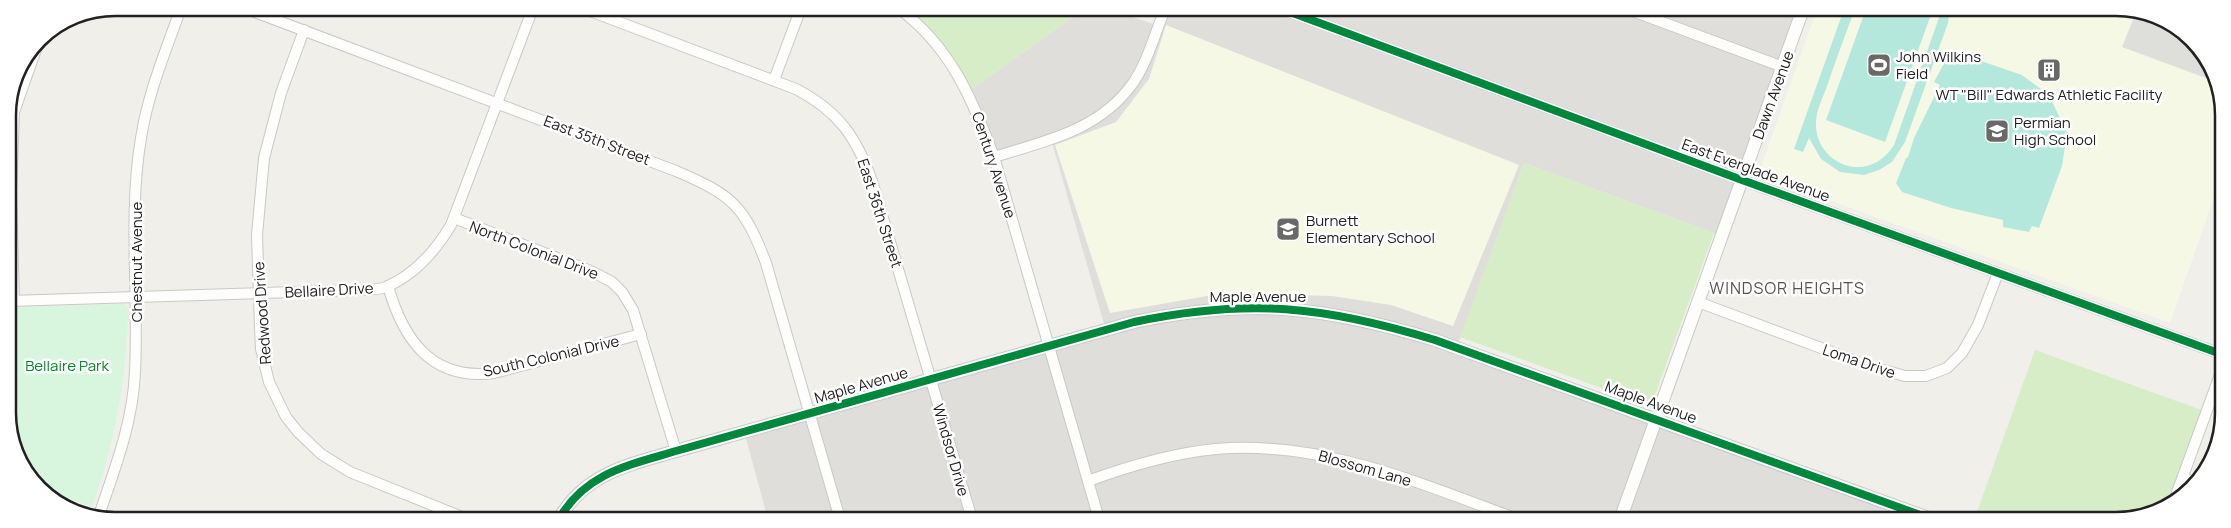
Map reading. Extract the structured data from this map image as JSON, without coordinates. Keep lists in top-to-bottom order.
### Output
{
  "streets": {
    "street": [
      "Dawn Avenue",
      "East 35th Street",
      "Century Avenue",
      "East Everglade Avenue",
      "East 36th Street",
      "North Colonial Drive",
      "Chestnut Avenue",
      "Bellaire Drive",
      "Maple Avenue",
      "Redwood Drive",
      "South Colonial Drive",
      "Loma Drive",
      "Windsor Drive",
      "Blossom Lane"
    ]
  },
  "crossings": [
    ["Dawn Avenue", "East Everglade Avenue"],
    ["Dawn Avenue", "Maple Avenue"],
    ["Dawn Avenue", "Loma Drive"],
    ["East 35th Street", "Bellaire Drive"],
    ["East 35th Street", "Maple Avenue"],
    ["East 35th Street", "Redwood Drive"],
    ["Century Avenue", "Maple Avenue"],
    ["Century Avenue", "Blossom Lane"],
    ["East Everglade Avenue", "Loma Drive"],
    ["East 36th Street", "Maple Avenue"],
    ["East 36th Street", "Windsor Drive"],
    ["North Colonial Drive", "Bellaire Drive"],
    ["North Colonial Drive", "Maple Avenue"],
    ["North Colonial Drive", "South Colonial Drive"],
    ["Chestnut Avenue", "Bellaire Drive"],
    ["Bellaire Drive", "Redwood Drive"],
    ["Bellaire Drive", "South Colonial Drive"],
    ["Maple Avenue", "Windsor Drive"]
  ],
  "districts": ["WINDSOR HEIGHTS"],
  "parks": ["Bellaire Park"],
  "places": {
    "sports": ["John Wilkins Field"],
    "building": ["WT \"Bill\" Edwards Athletic Facility"],
    "school or university": ["Permian High School", "Burnett Elementary School"]
  }
}
